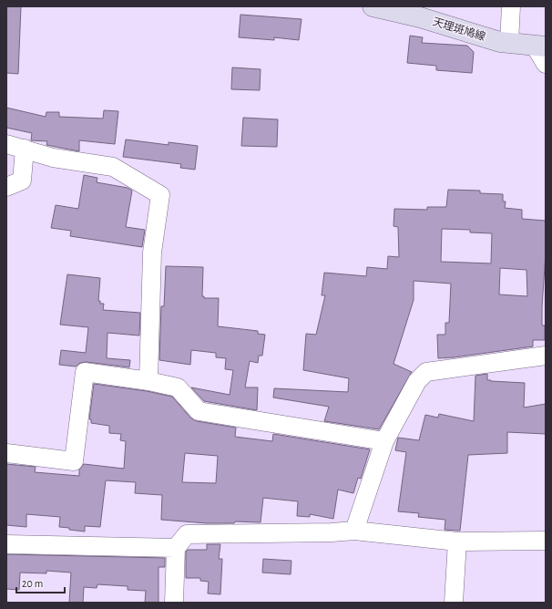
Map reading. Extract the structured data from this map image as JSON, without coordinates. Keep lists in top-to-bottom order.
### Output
{
  "streets": {
    "main road": ["天理斑鳩線"]
  },
  "scale_bar": "20 m"
}
